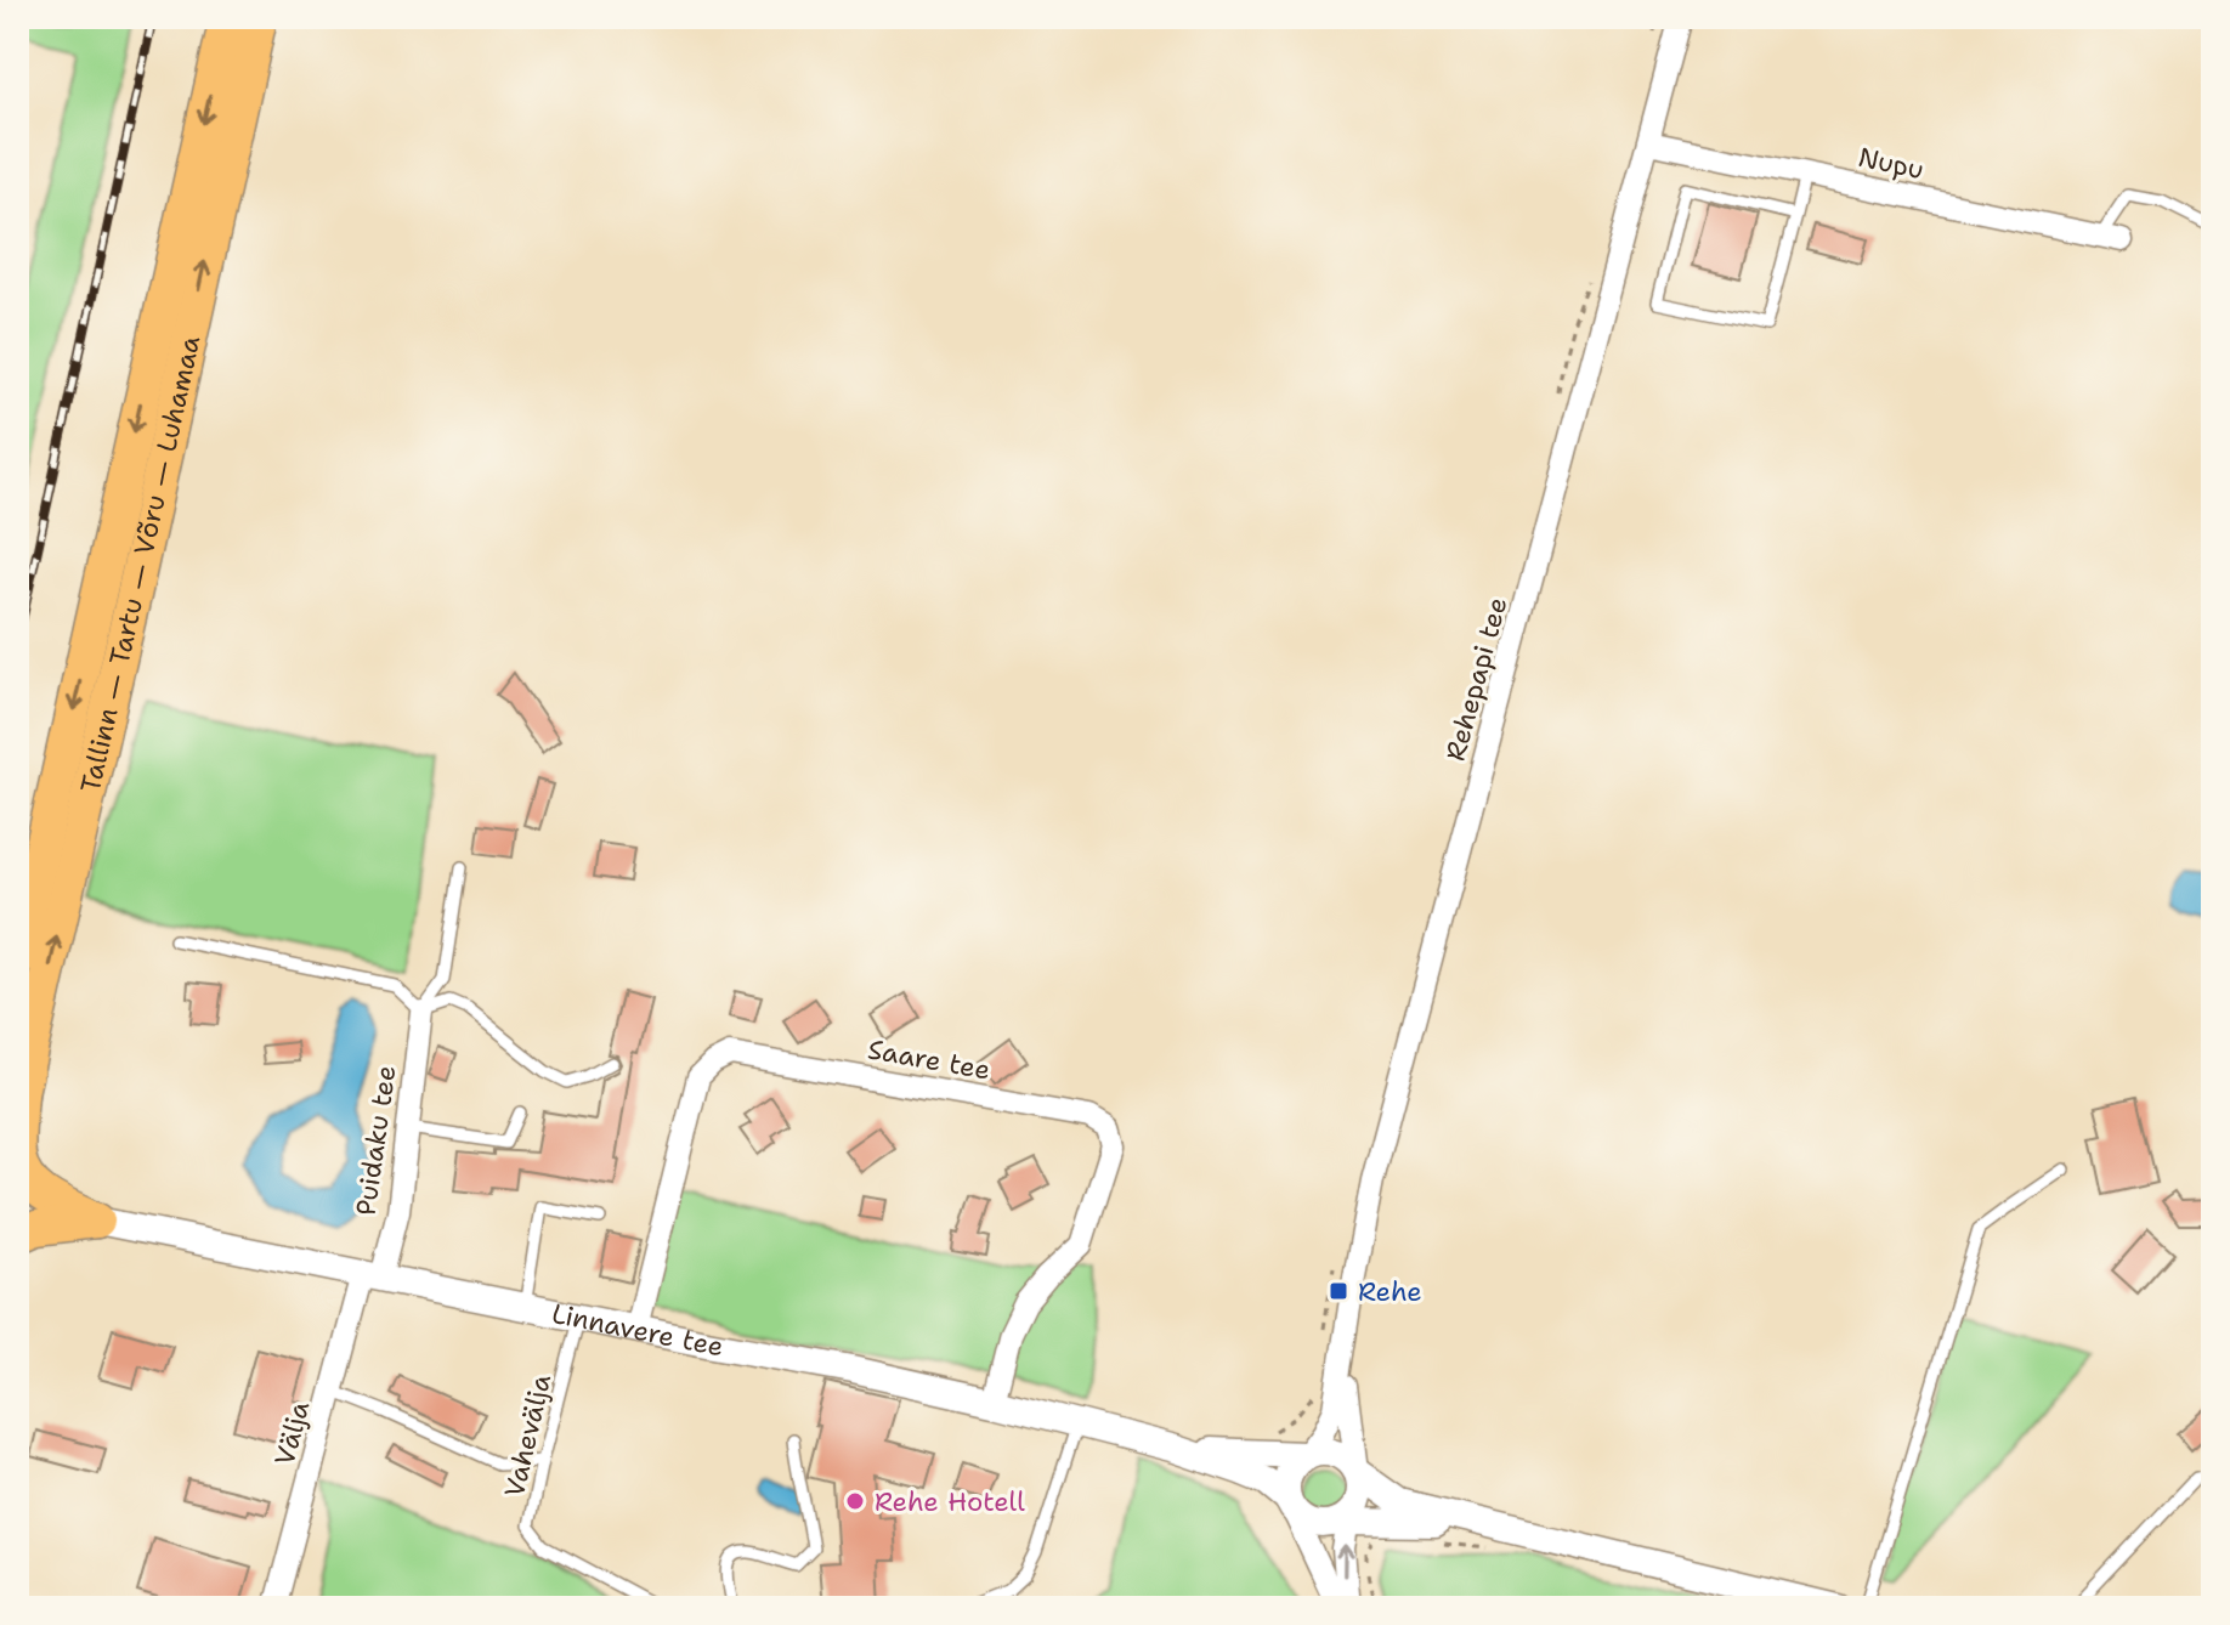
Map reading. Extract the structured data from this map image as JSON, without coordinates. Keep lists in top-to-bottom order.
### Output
{
  "streets": {
    "highway": ["Tallinn — Tartu — Võru — Luhamaa"],
    "street": [
      "Nupu",
      "Rehepapi tee",
      "Saare tee",
      "Puidaku tee",
      "Linnavere tee",
      "Välja"
    ],
    "lane": ["Vahevälja"]
  },
  "crossings": [
    ["Nupu", "Rehepapi tee"],
    ["Tallinn — Tartu — Võru — Luhamaa", "Linnavere tee"],
    ["Rehepapi tee", "Linnavere tee"],
    ["Saare tee", "Linnavere tee"],
    ["Puidaku tee", "Linnavere tee"],
    ["Puidaku tee", "Välja"],
    ["Linnavere tee", "Välja"],
    ["Linnavere tee", "Vahevälja"]
  ],
  "places": {
    "transit": ["Rehe"],
    "other": ["Rehe Hotell"]
  }
}
